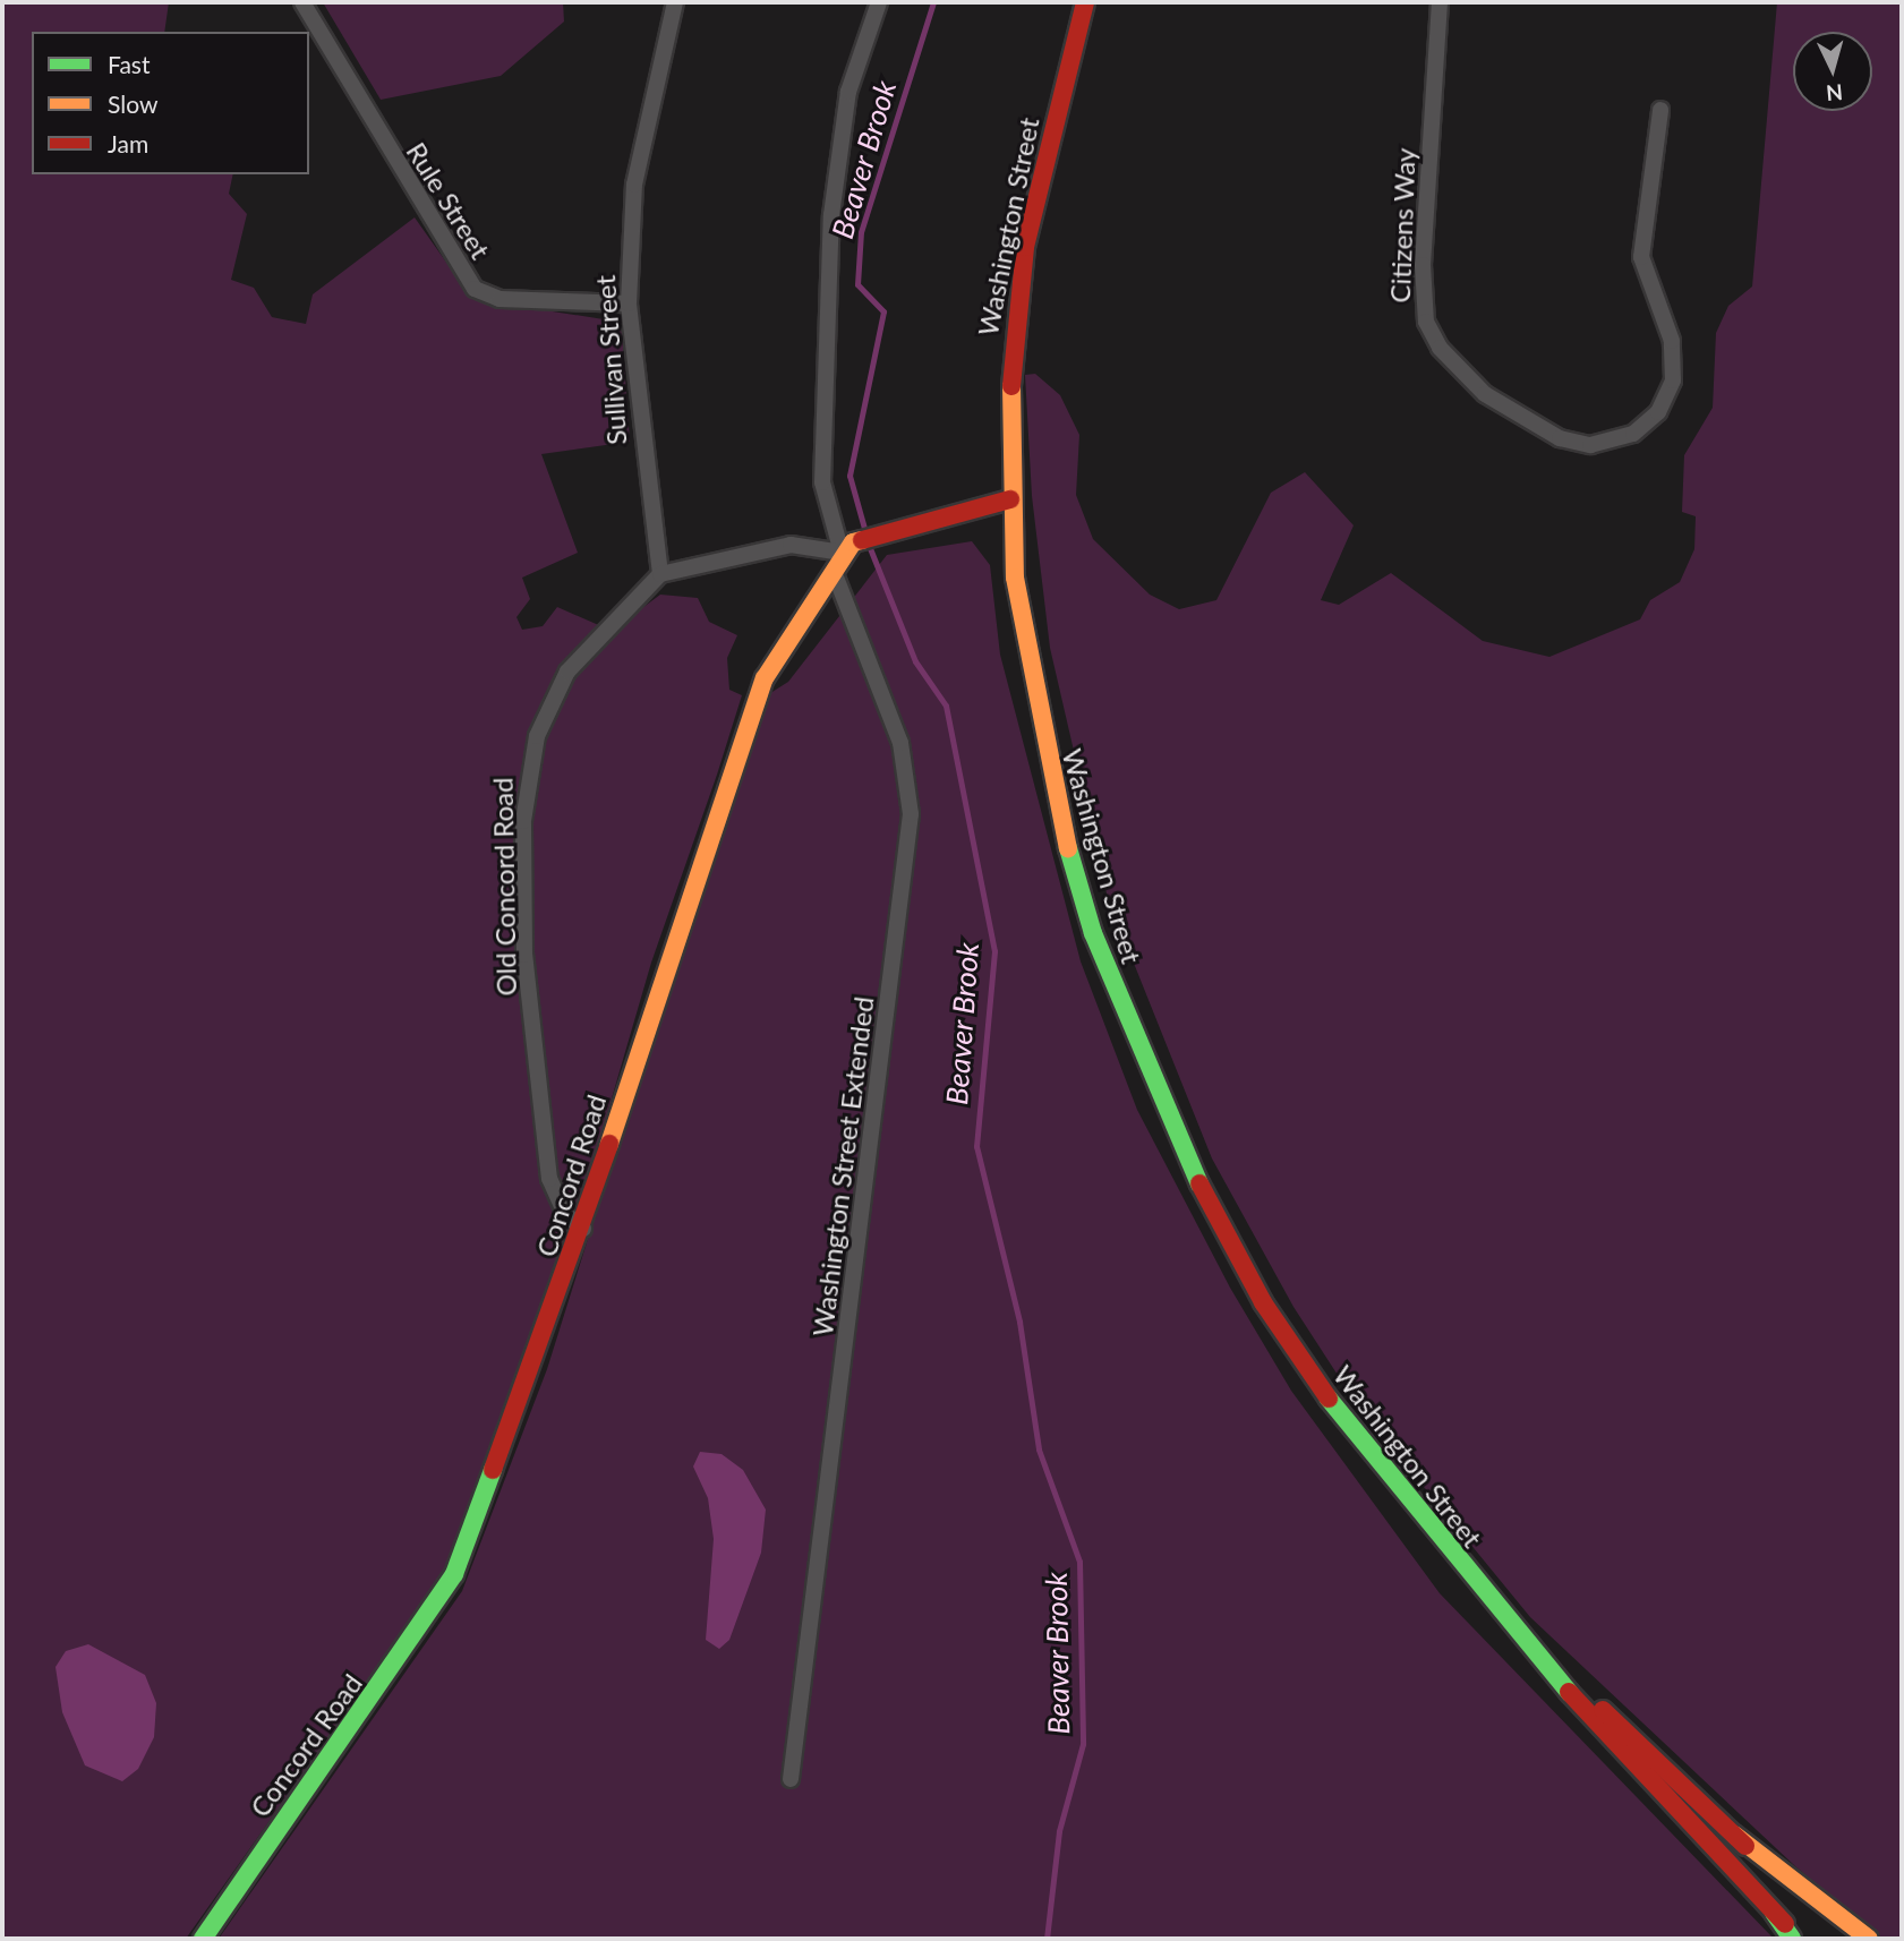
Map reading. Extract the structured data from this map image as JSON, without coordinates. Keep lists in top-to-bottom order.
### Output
{
  "streets": {
    "main road": ["Washington Street", "Concord Road"],
    "street": [
      "Rule Street",
      "Citizens Way",
      "Sullivan Street",
      "Old Concord Road",
      "Washington Street Extended"
    ]
  },
  "crossings": [
    ["Rule Street", "Sullivan Street"],
    ["Sullivan Street", "Old Concord Road"],
    ["Old Concord Road", "Concord Road"],
    ["Washington Street Extended", "Concord Road"]
  ],
  "water": ["Beaver Brook"],
  "legend": ["Fast", "Slow", "Jam"],
  "north": "bottom"
}
